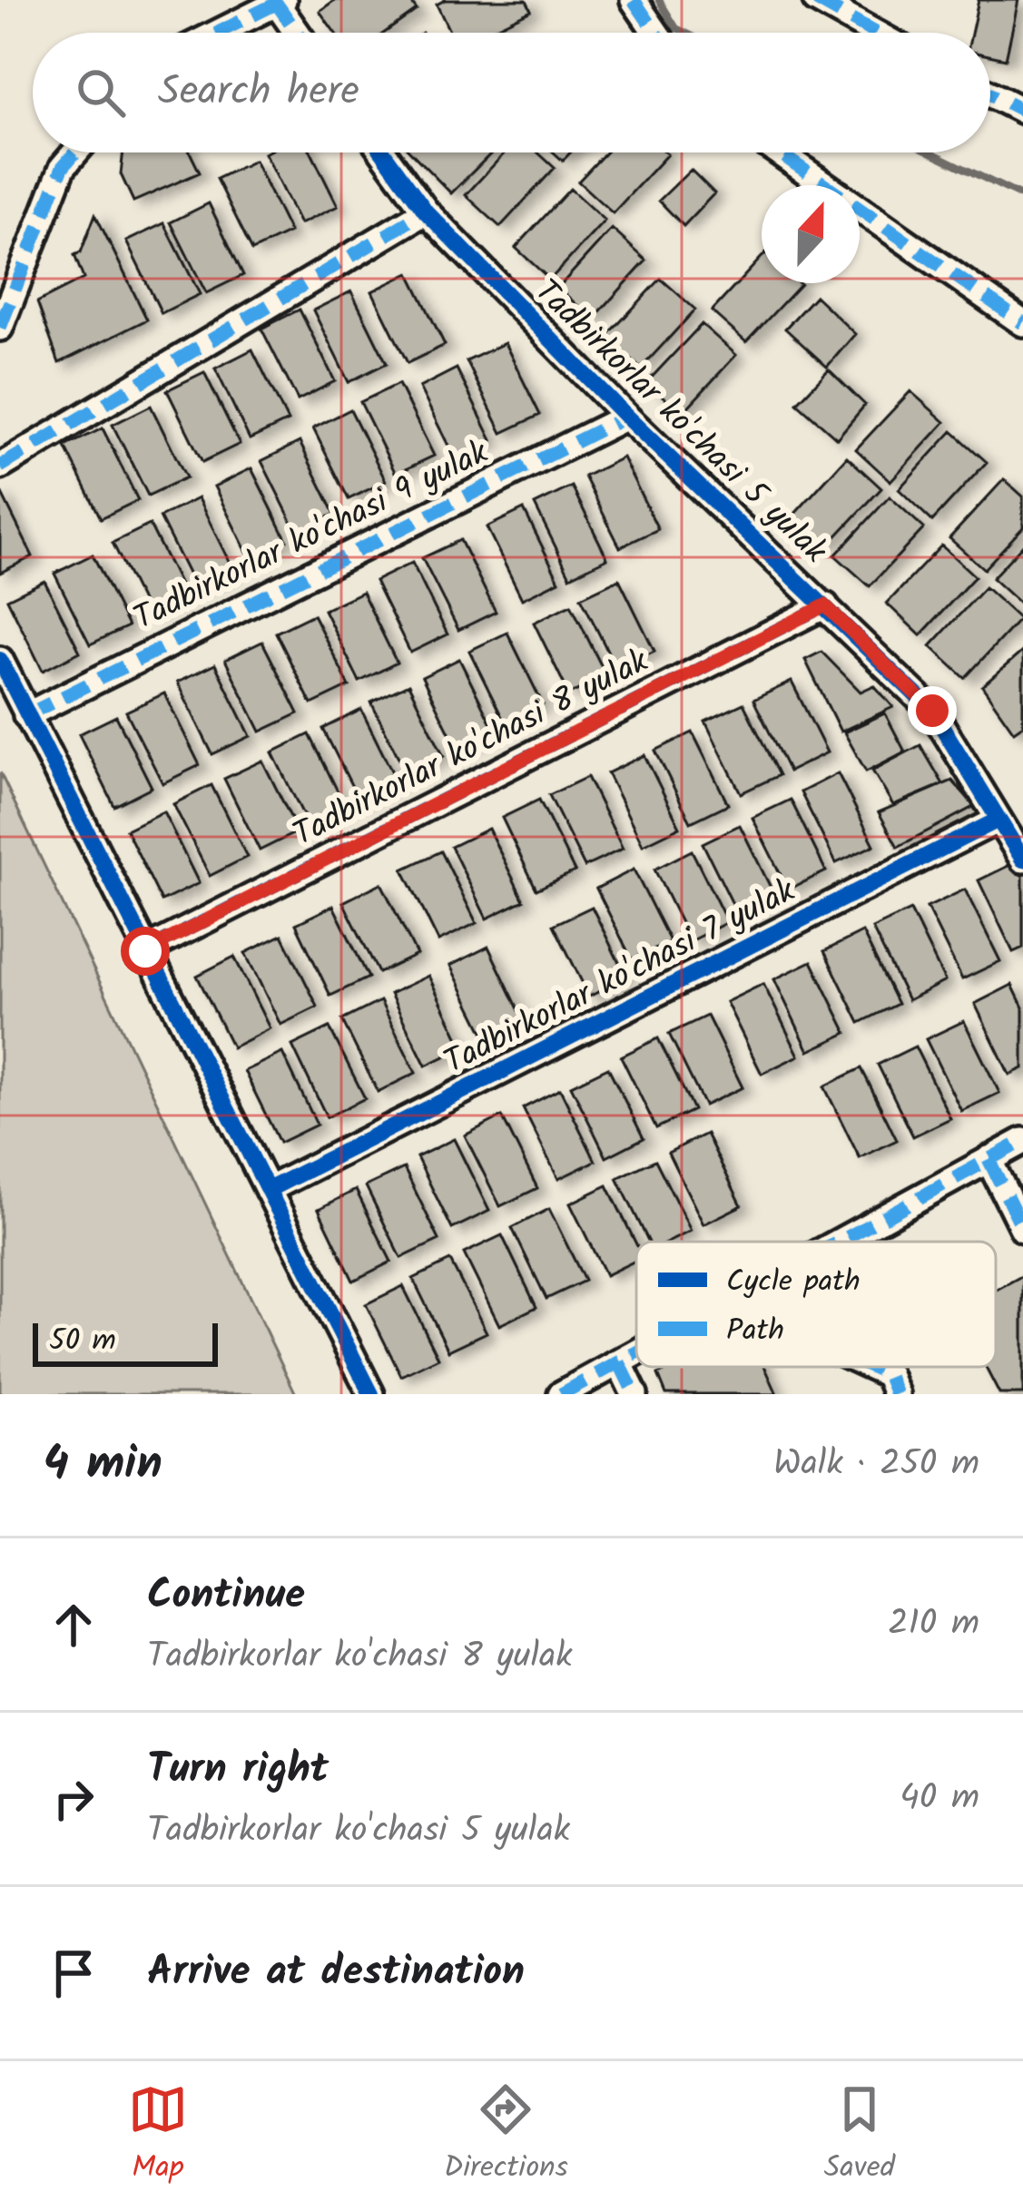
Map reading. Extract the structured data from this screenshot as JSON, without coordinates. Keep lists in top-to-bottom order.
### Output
{
  "streets": {
    "street": [
      "Tadbirkorlar ko'chasi 5 yulak",
      "Tadbirkorlar ko'chasi 9 yulak",
      "Tadbirkorlar ko'chasi 8 yulak",
      "Tadbirkorlar ko'chasi 7 yulak"
    ]
  },
  "crossings": [
    ["Tadbirkorlar ko'chasi 5 yulak", "Tadbirkorlar ko'chasi 9 yulak"],
    ["Tadbirkorlar ko'chasi 5 yulak", "Tadbirkorlar ko'chasi 8 yulak"],
    ["Tadbirkorlar ko'chasi 5 yulak", "Tadbirkorlar ko'chasi 7 yulak"]
  ],
  "legend": ["Cycle path", "Path"],
  "scale_bar": "50 m",
  "north": "top",
  "page": {
    "search": "Search here",
    "scale": "50 m",
    "heading": ["4 min", "Walk · 250 m"],
    "list": [
      ["Continue", "Tadbirkorlar ko'chasi 8 yulak", "210 m"],
      ["Turn right", "Tadbirkorlar ko'chasi 5 yulak", "40 m"],
      "Arrive at destination"
    ],
    "nav": ["Map", "Directions", "Saved"]
  }
}
